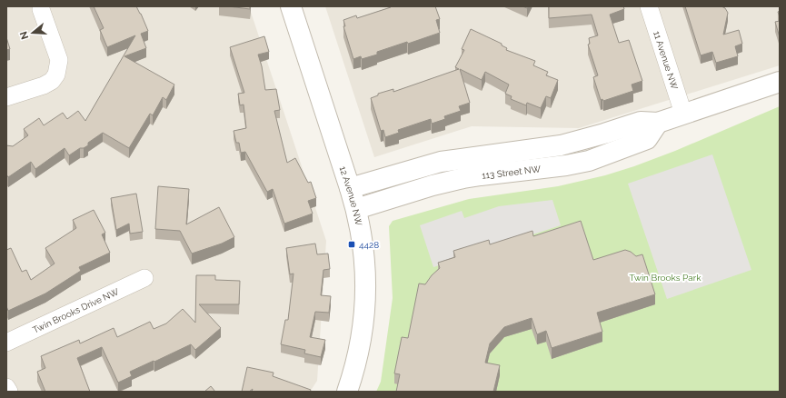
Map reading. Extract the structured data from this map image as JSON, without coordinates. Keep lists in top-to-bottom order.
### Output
{
  "streets": {
    "street": [
      "11 Avenue NW",
      "113 Street NW",
      "12 Avenue NW",
      "Twin Brooks Drive NW"
    ]
  },
  "crossings": [
    ["113 Street NW", "12 Avenue NW"]
  ],
  "parks": ["Twin Brooks Park"],
  "places": {
    "transit": ["4428"]
  },
  "north": "left"
}
